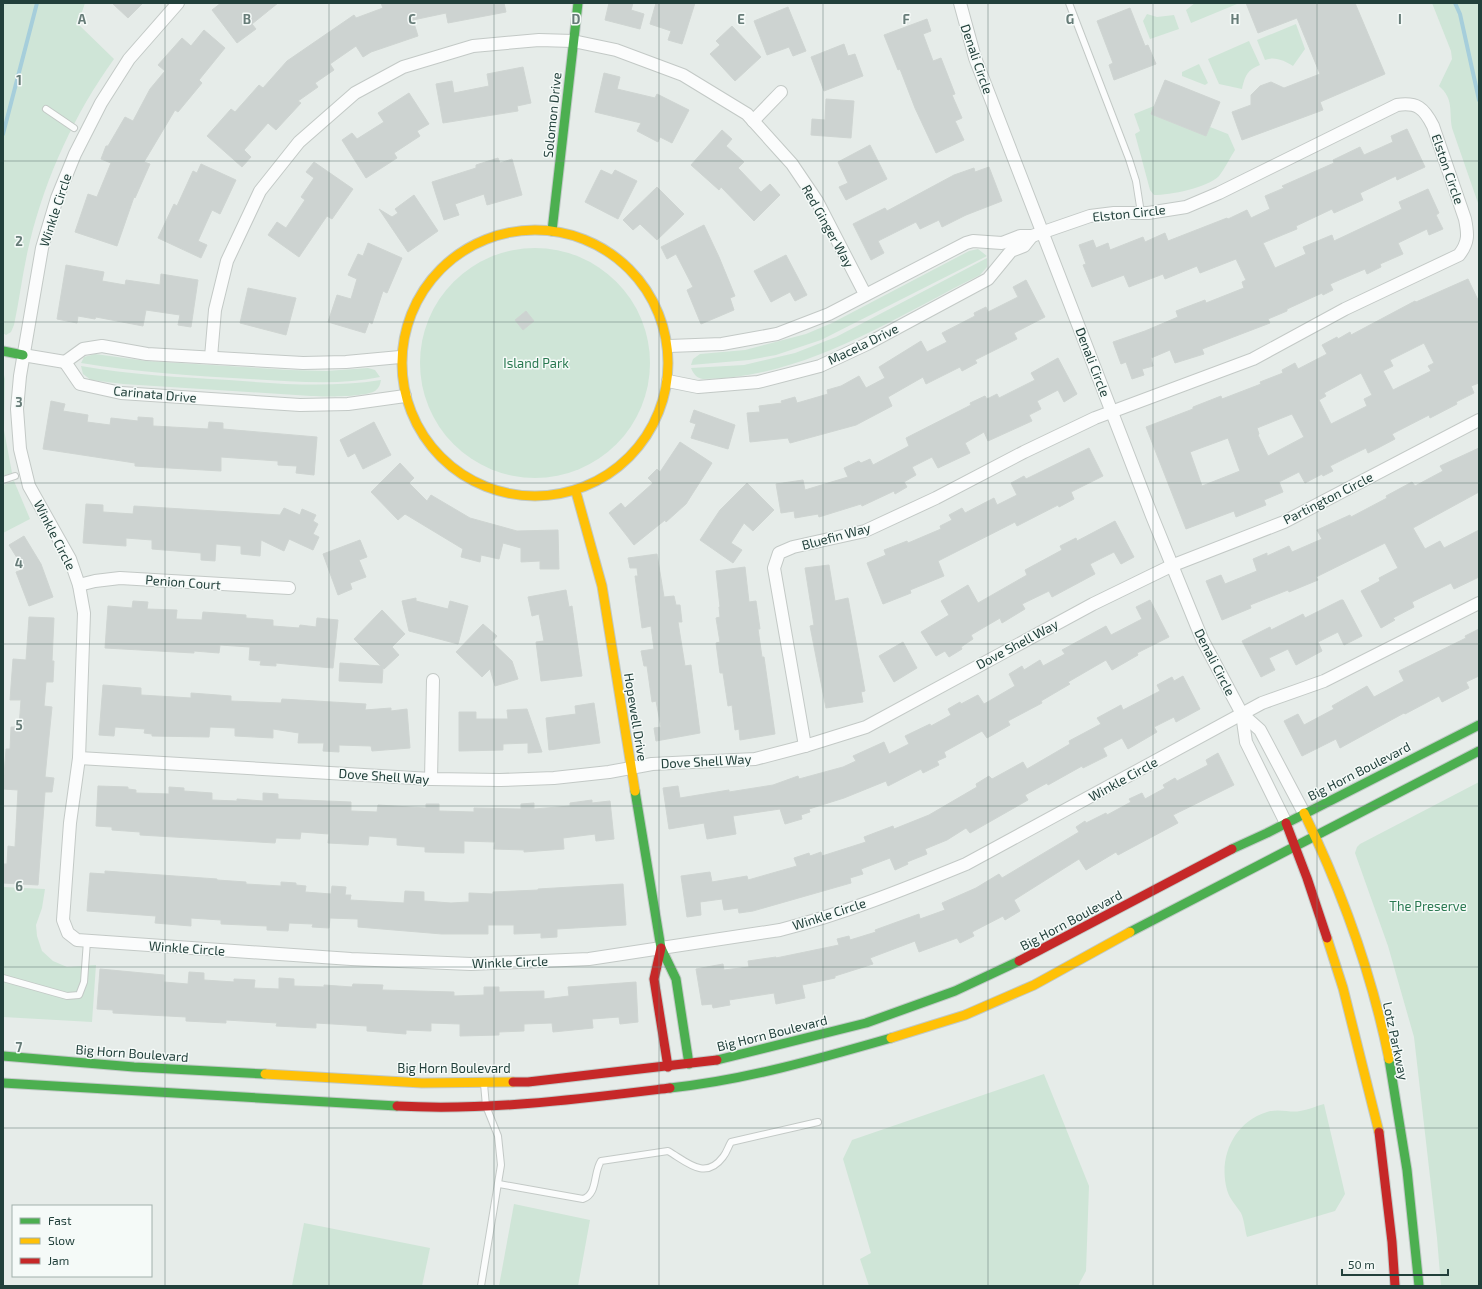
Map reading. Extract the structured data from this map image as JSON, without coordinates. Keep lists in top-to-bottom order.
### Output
{
  "streets": {
    "main road": [
      "Solomon Drive",
      "Hopewell Drive",
      "Big Horn Boulevard",
      "Lotz Parkway"
    ],
    "street": [
      "Denali Circle",
      "Elston Circle",
      "Winkle Circle",
      "Red Ginger Way",
      "Macela Drive",
      "Carinata Drive",
      "Partington Circle",
      "Bluefin Way",
      "Penion Court",
      "Dove Shell Way"
    ]
  },
  "crossings": [
    ["Denali Circle", "Elston Circle"],
    ["Denali Circle", "Winkle Circle"],
    ["Denali Circle", "Macela Drive"],
    ["Denali Circle", "Partington Circle"],
    ["Denali Circle", "Bluefin Way"],
    ["Denali Circle", "Dove Shell Way"],
    ["Denali Circle", "Big Horn Boulevard"],
    ["Denali Circle", "Lotz Parkway"],
    ["Solomon Drive", "Red Ginger Way"],
    ["Elston Circle", "Macela Drive"],
    ["Elston Circle", "Bluefin Way"],
    ["Winkle Circle", "Penion Court"],
    ["Winkle Circle", "Dove Shell Way"],
    ["Winkle Circle", "Hopewell Drive"],
    ["Partington Circle", "Dove Shell Way"],
    ["Bluefin Way", "Dove Shell Way"],
    ["Dove Shell Way", "Hopewell Drive"],
    ["Hopewell Drive", "Big Horn Boulevard"],
    ["Big Horn Boulevard", "Lotz Parkway"]
  ],
  "parks": ["Island Park", "The Preserve"],
  "legend": ["Fast", "Slow", "Jam"],
  "scale_bar": "50 m",
  "grid": {
    "columns": [
      "A",
      "B",
      "C",
      "D",
      "E",
      "F",
      "G",
      "H",
      "I"
    ],
    "rows": [
      "1",
      "2",
      "3",
      "4",
      "5",
      "6",
      "7"
    ]
  }
}
